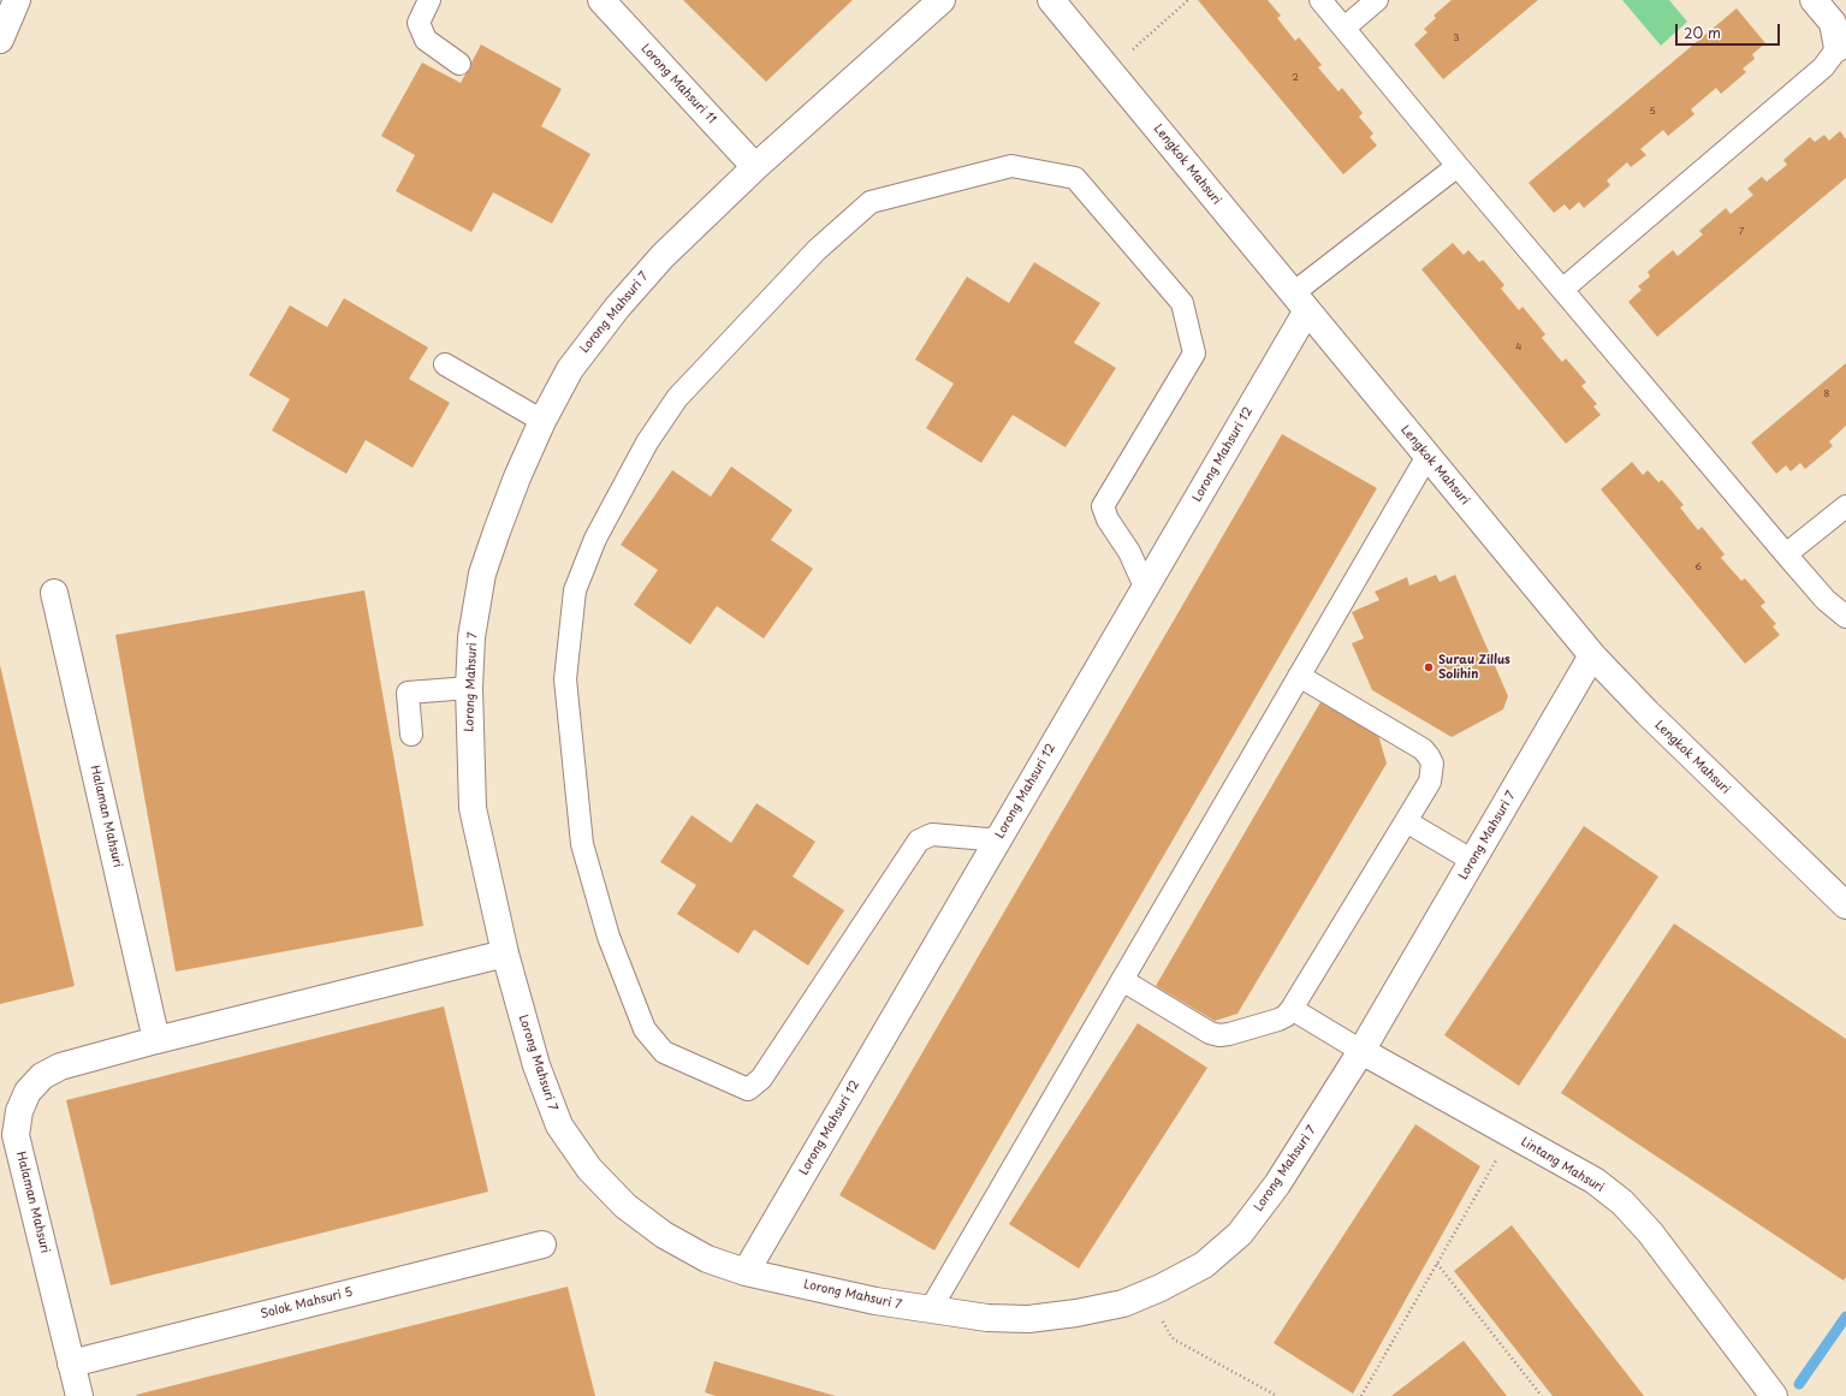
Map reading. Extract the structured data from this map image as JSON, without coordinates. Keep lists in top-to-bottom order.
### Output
{
  "streets": {
    "street": [
      "Lorong Mahsuri 11",
      "Lengkok Mahsuri",
      "Lorong Mahsuri 7",
      "Lorong Mahsuri 12",
      "Halaman Mahsuri",
      "Lintang Mahsuri",
      "Solok Mahsuri 5"
    ]
  },
  "crossings": [
    ["Lorong Mahsuri 11", "Lorong Mahsuri 7"],
    ["Lengkok Mahsuri", "Lorong Mahsuri 7"],
    ["Lengkok Mahsuri", "Lorong Mahsuri 12"],
    ["Lorong Mahsuri 7", "Lorong Mahsuri 12"],
    ["Lorong Mahsuri 7", "Halaman Mahsuri"],
    ["Lorong Mahsuri 7", "Lintang Mahsuri"],
    ["Halaman Mahsuri", "Solok Mahsuri 5"]
  ],
  "places": ["Surau Zillus Solihin"],
  "house_numbers": [
    "3",
    "2",
    "5",
    "7",
    "4",
    "8",
    "6"
  ],
  "scale_bar": "20 m"
}
